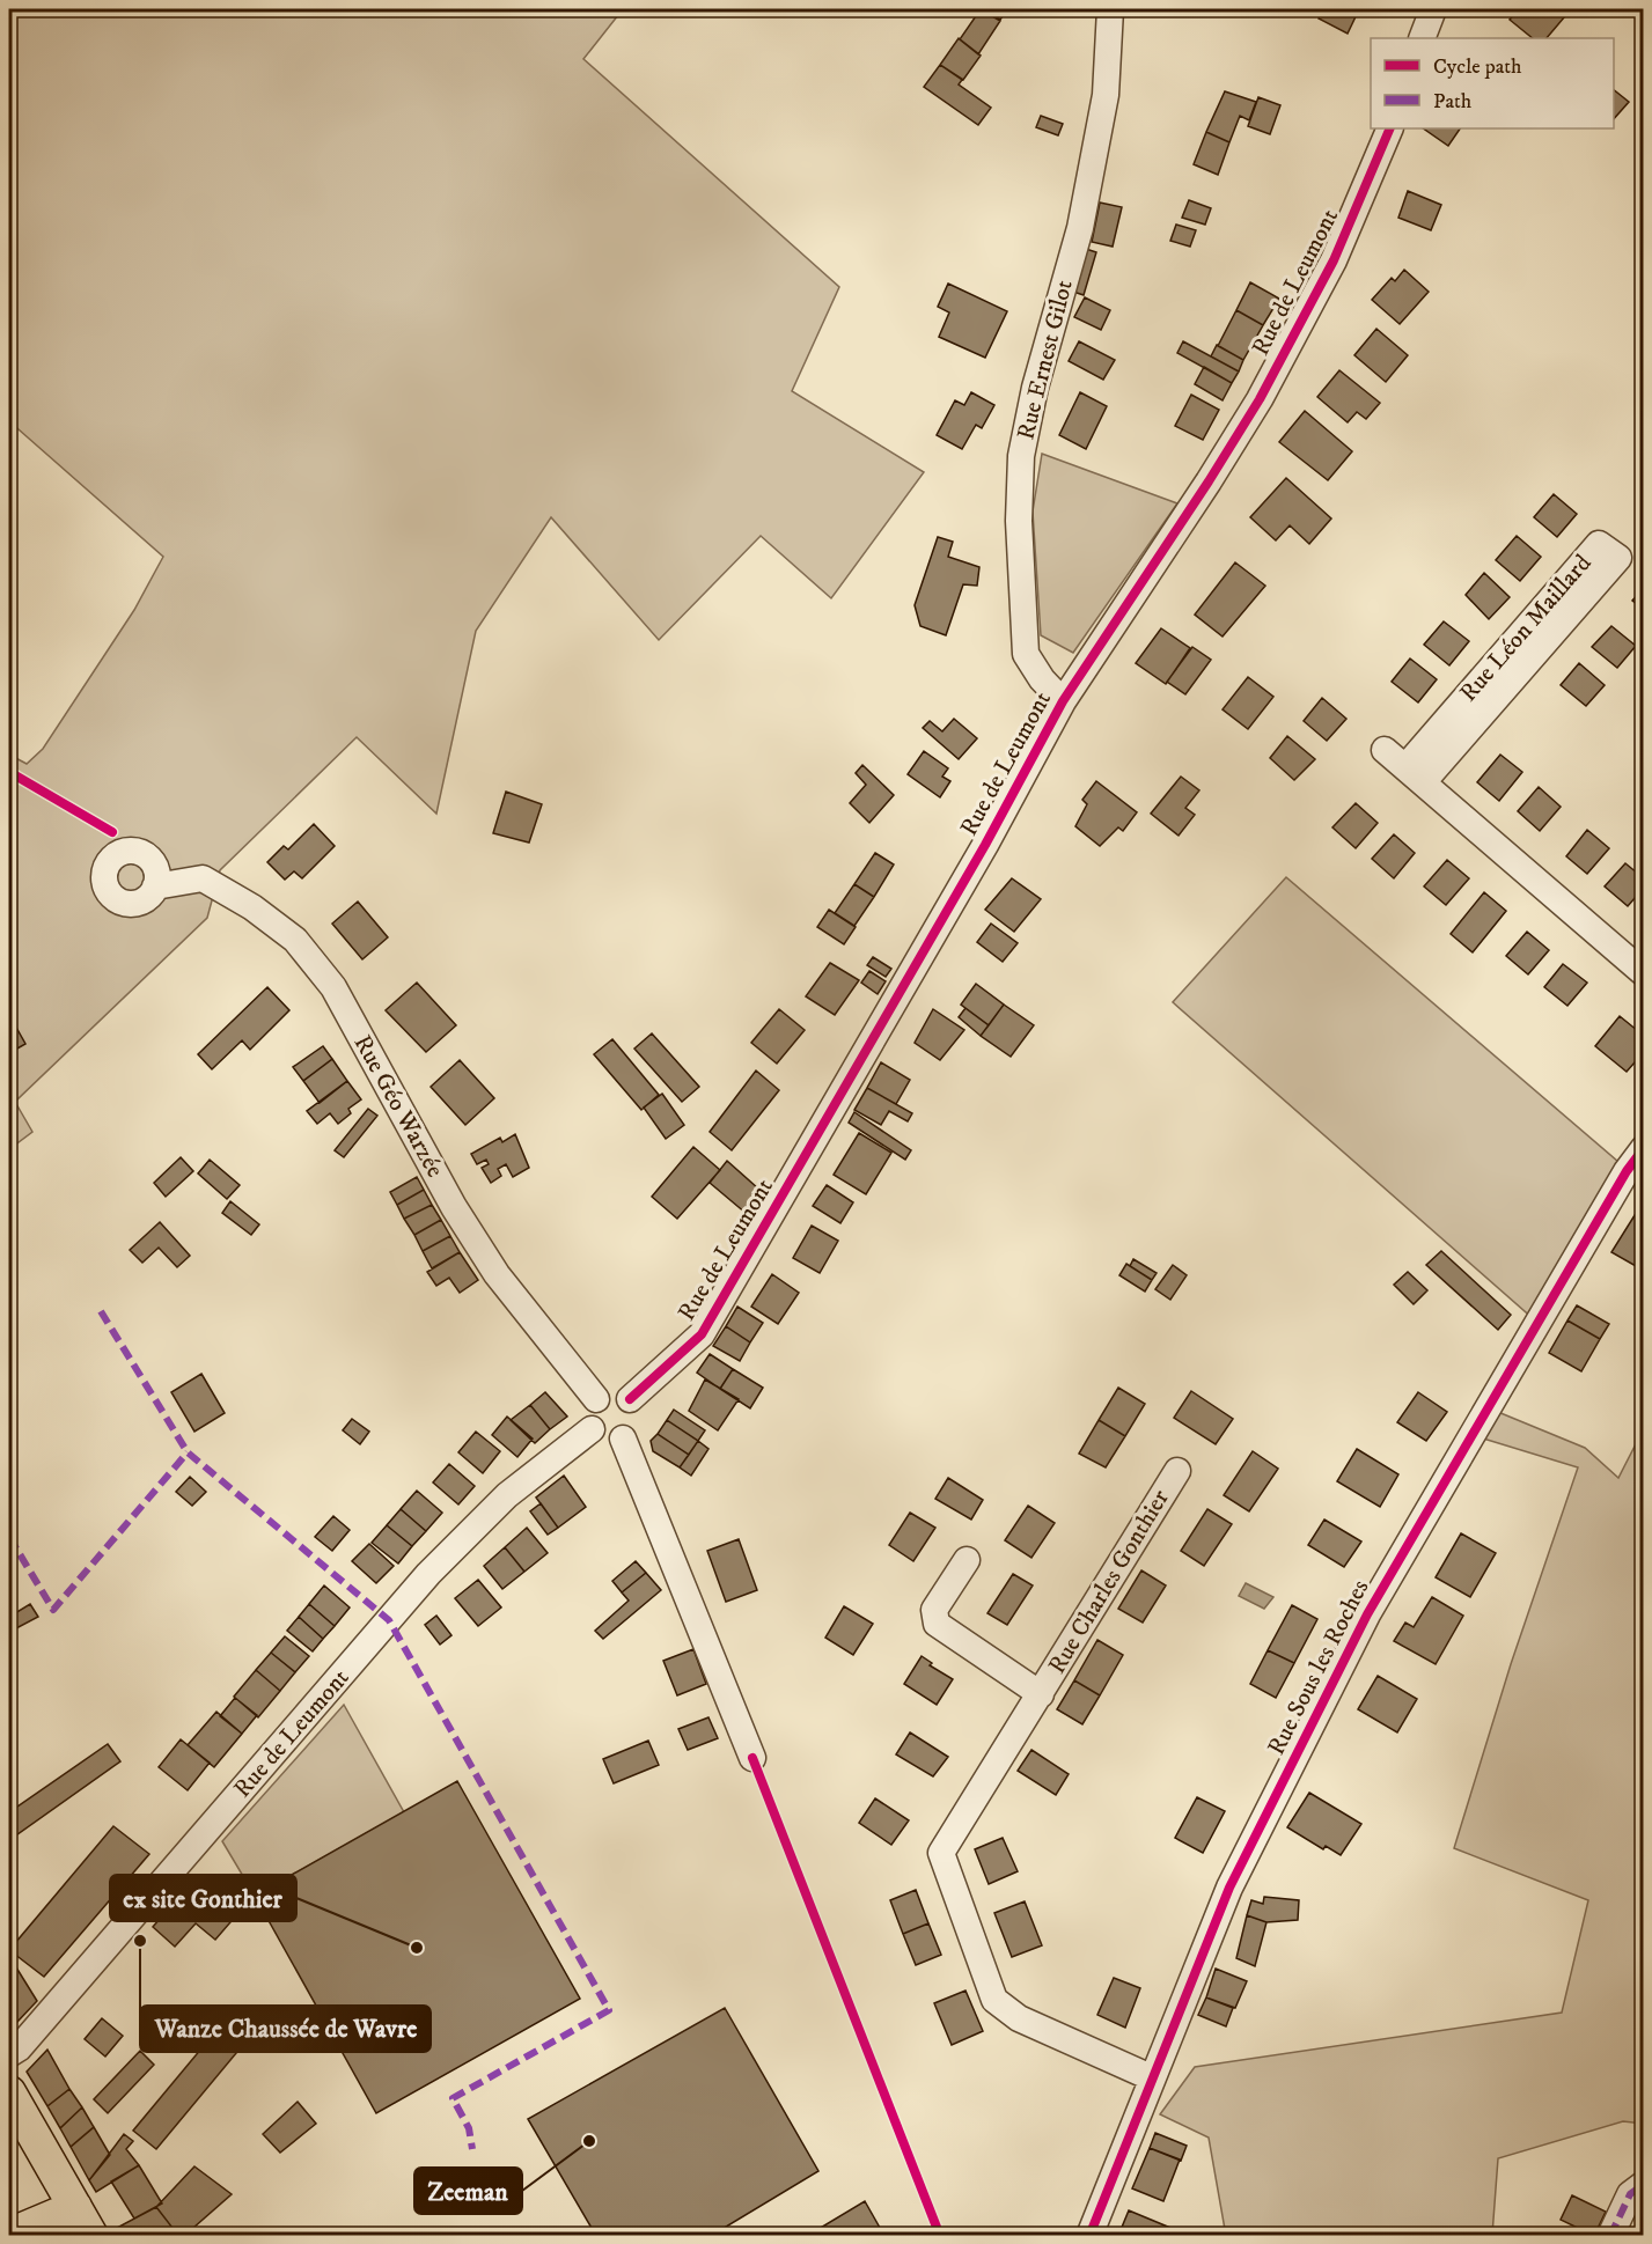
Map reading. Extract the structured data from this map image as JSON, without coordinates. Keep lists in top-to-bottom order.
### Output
{
  "streets": {
    "street": [
      "Rue de Leumont",
      "Rue Ernest Gilot",
      "Rue Léon Maillard",
      "Rue Géo Warzée",
      "Rue Charles Gonthier",
      "Rue Sous les Roches"
    ]
  },
  "crossings": [
    ["Rue de Leumont", "Rue Ernest Gilot"],
    ["Rue de Leumont", "Rue Géo Warzée"],
    ["Rue Charles Gonthier", "Rue Sous les Roches"]
  ],
  "places": ["Wanze Chaussée de Wavre", "ex site Gonthier", "Zeeman"],
  "legend": ["Cycle path", "Path"]
}
